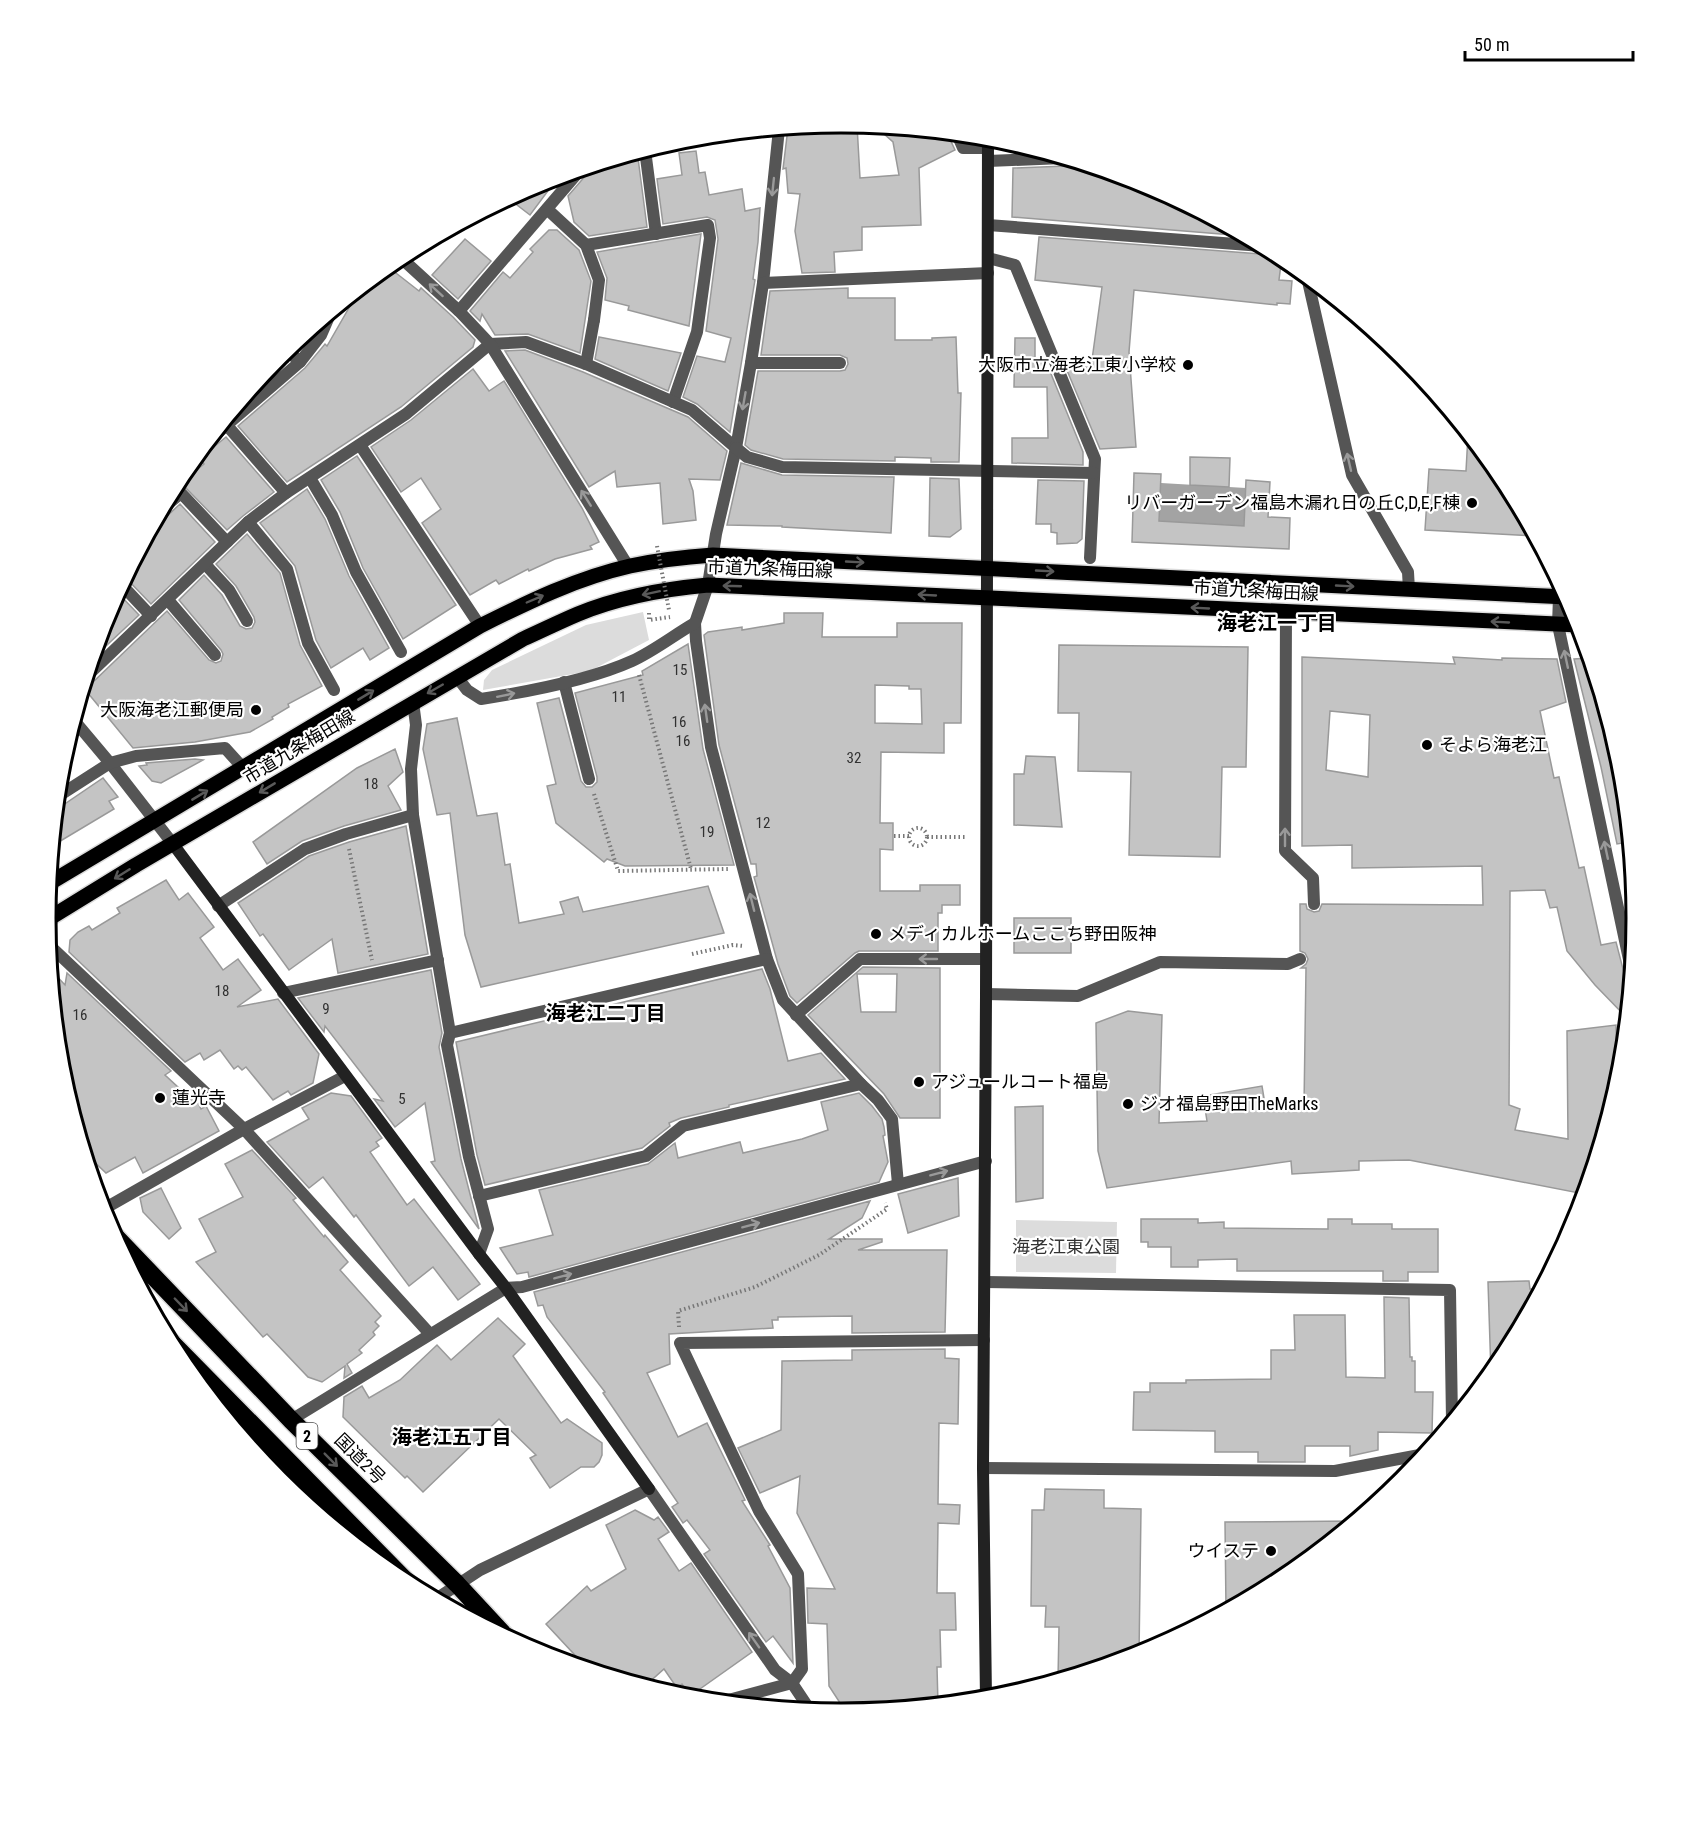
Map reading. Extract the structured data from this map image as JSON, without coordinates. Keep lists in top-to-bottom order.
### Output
{
  "streets": {
    "highway": ["2", "国道2号"],
    "main road": ["市道九条梅田線"]
  },
  "districts": ["海老江一丁目", "海老江二丁目", "海老江五丁目"],
  "parks": ["海老江東公園"],
  "places": [
    "大阪市立海老江東小学校",
    "リバーガーデン福島木漏れ日の丘C,D,E,F棟",
    "大阪海老江郵便局",
    "そよら海老江",
    "メディカルホームここち野田阪神",
    "アジュールコート福島",
    "蓮光寺",
    "ジオ福島野田TheMarks",
    "ウイステ"
  ],
  "house_numbers": [
    "15",
    "11",
    "16",
    "16",
    "32",
    "18",
    "12",
    "19",
    "18",
    "9",
    "16",
    "5"
  ],
  "scale_bar": "50 m"
}
